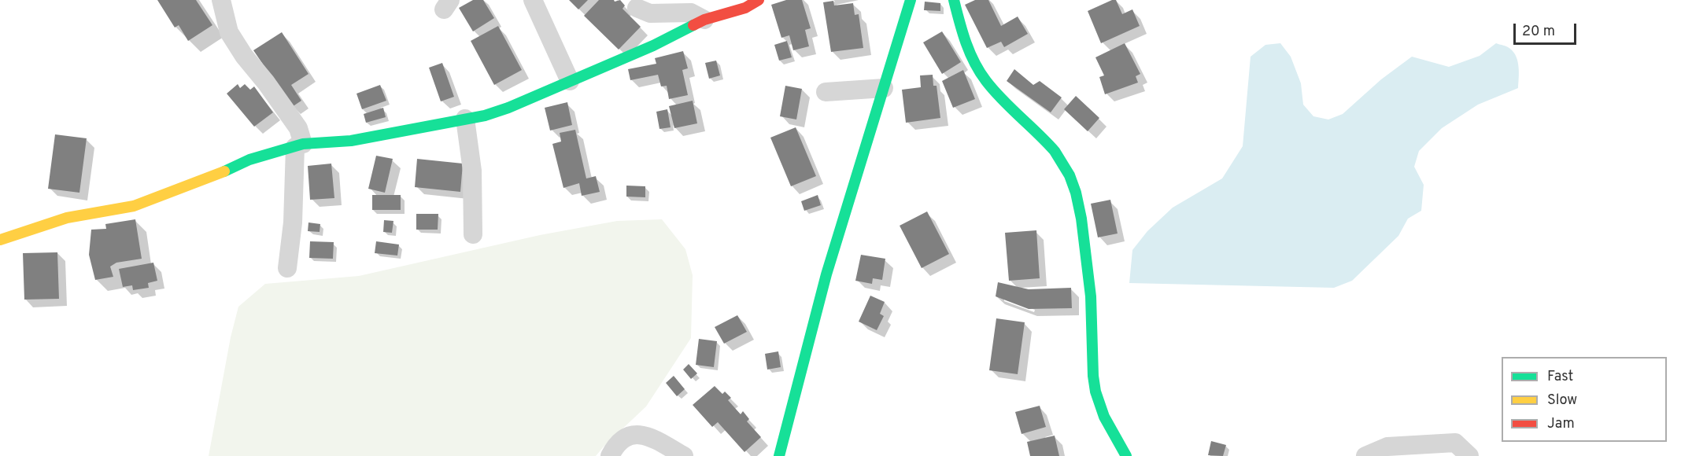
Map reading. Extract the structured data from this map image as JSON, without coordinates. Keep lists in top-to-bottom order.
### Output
{
  "legend": ["Fast", "Slow", "Jam"],
  "scale_bar": "20 m"
}
